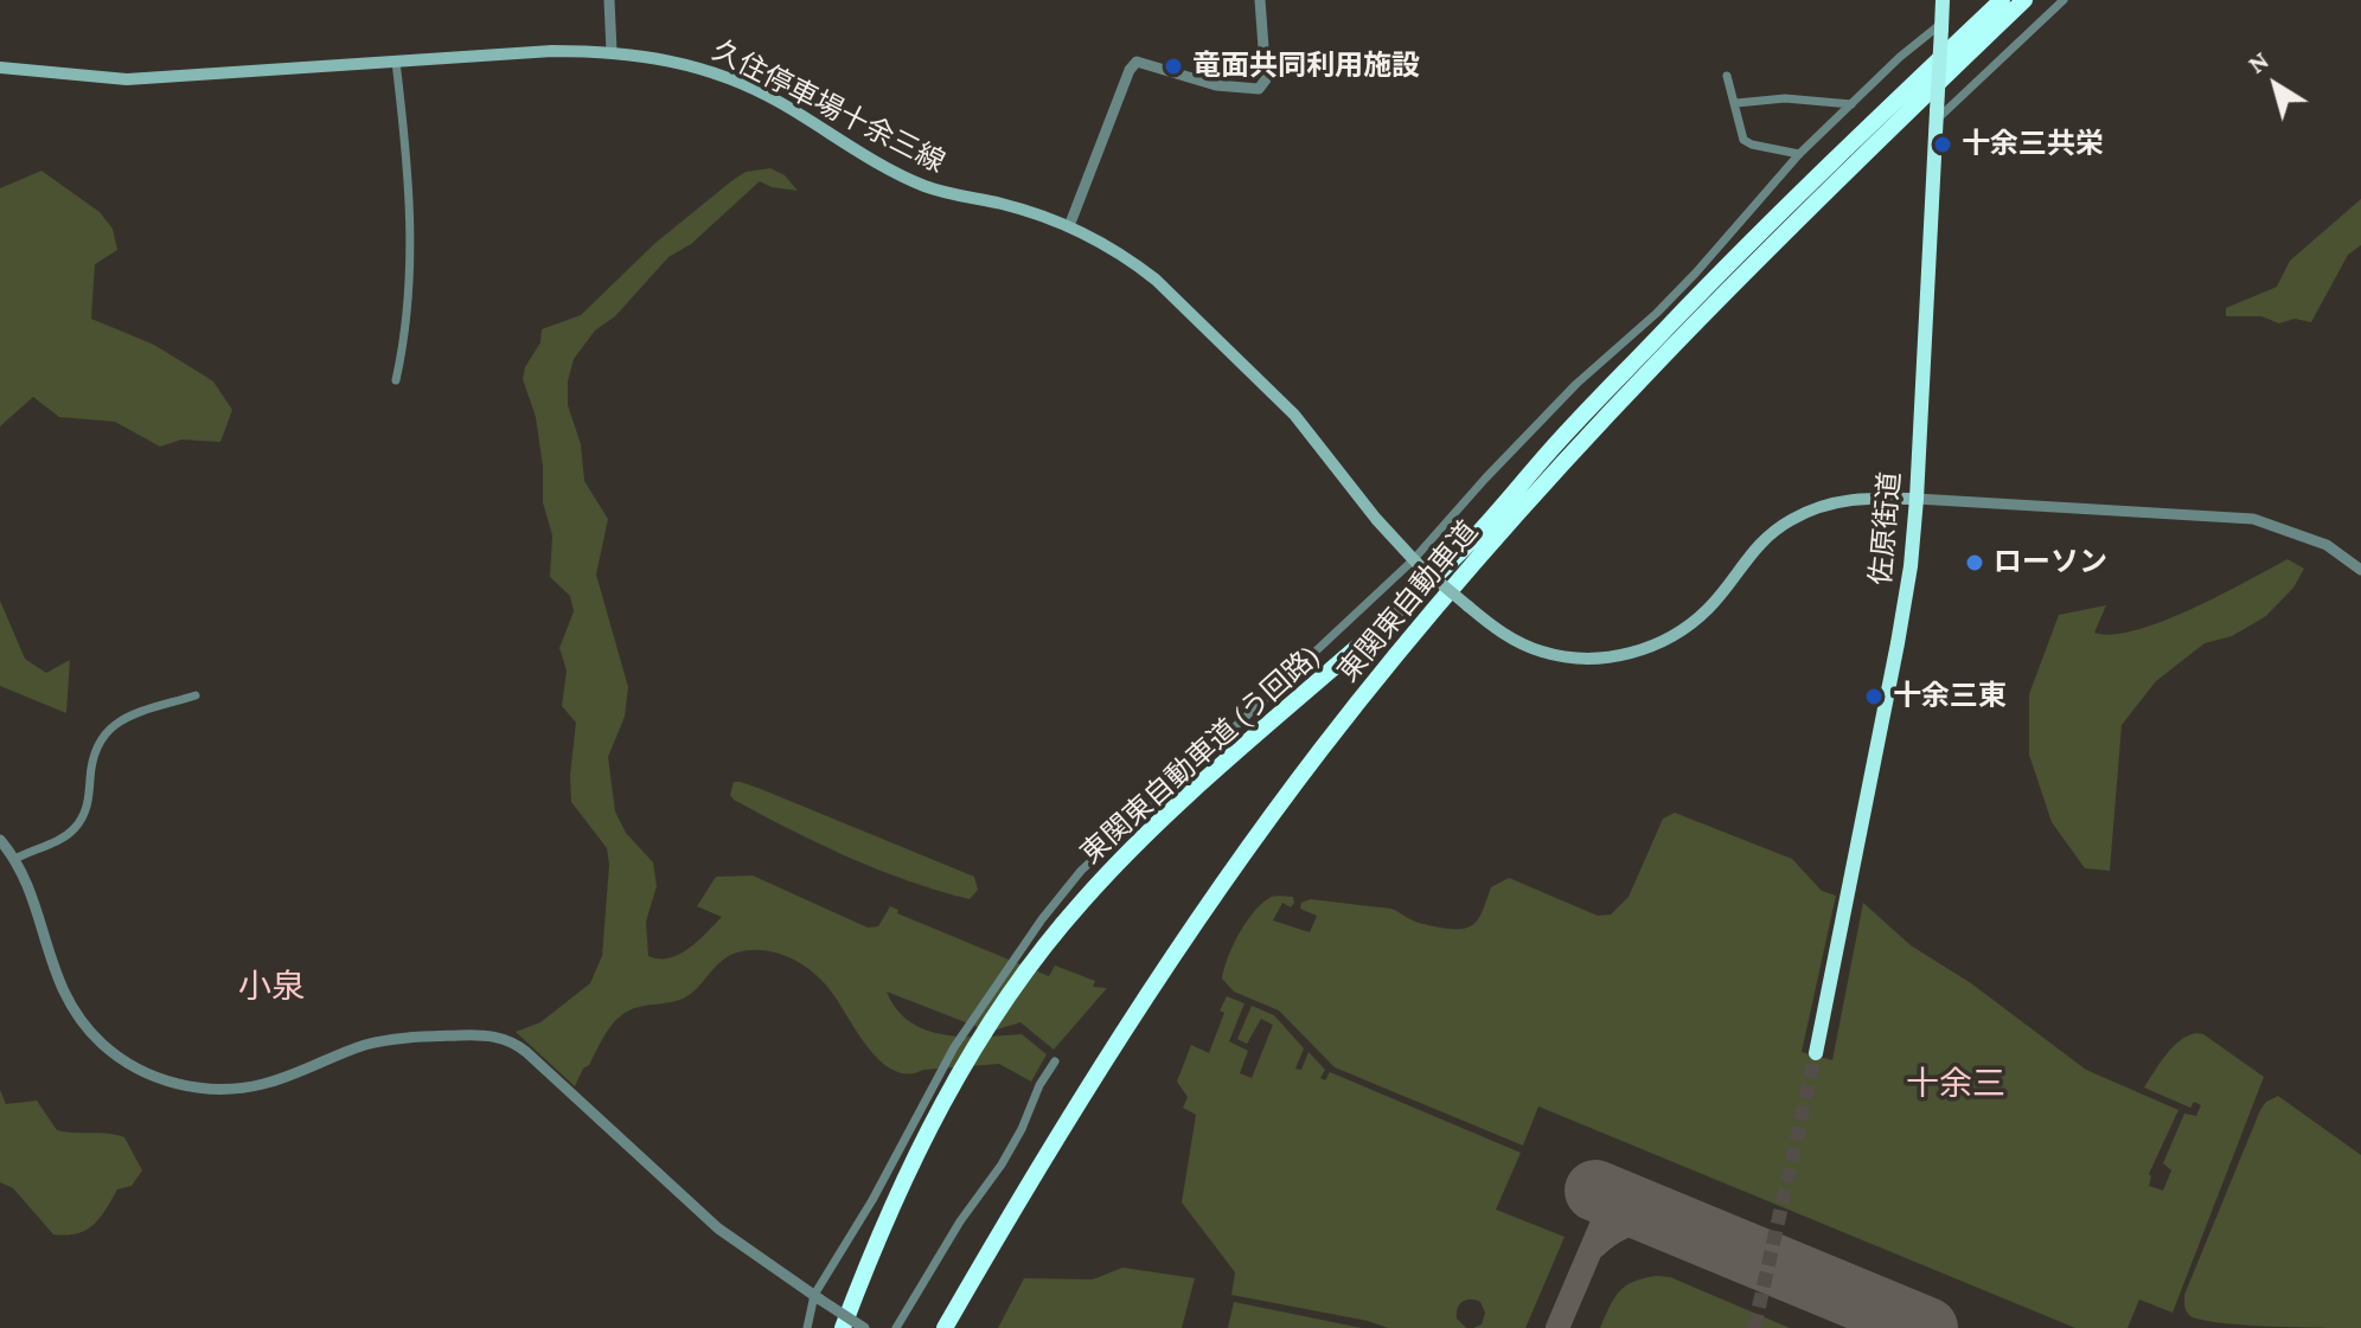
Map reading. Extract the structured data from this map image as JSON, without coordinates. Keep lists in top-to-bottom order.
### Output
{
  "streets": {
    "highway": ["佐原街道", "東関東自動車道", "東関東自動車道 (う回路)"],
    "main road": ["久住停車場十余三線"]
  },
  "crossings": [
    ["久住停車場十余三線", "佐原街道"],
    ["東関東自動車道", "東関東自動車道 (う回路)"]
  ],
  "districts": ["小泉", "十余三"],
  "places": [
    "竜面共同利用施設",
    "十余三共栄",
    "ローソン",
    "十余三東"
  ],
  "north": "top left"
}
